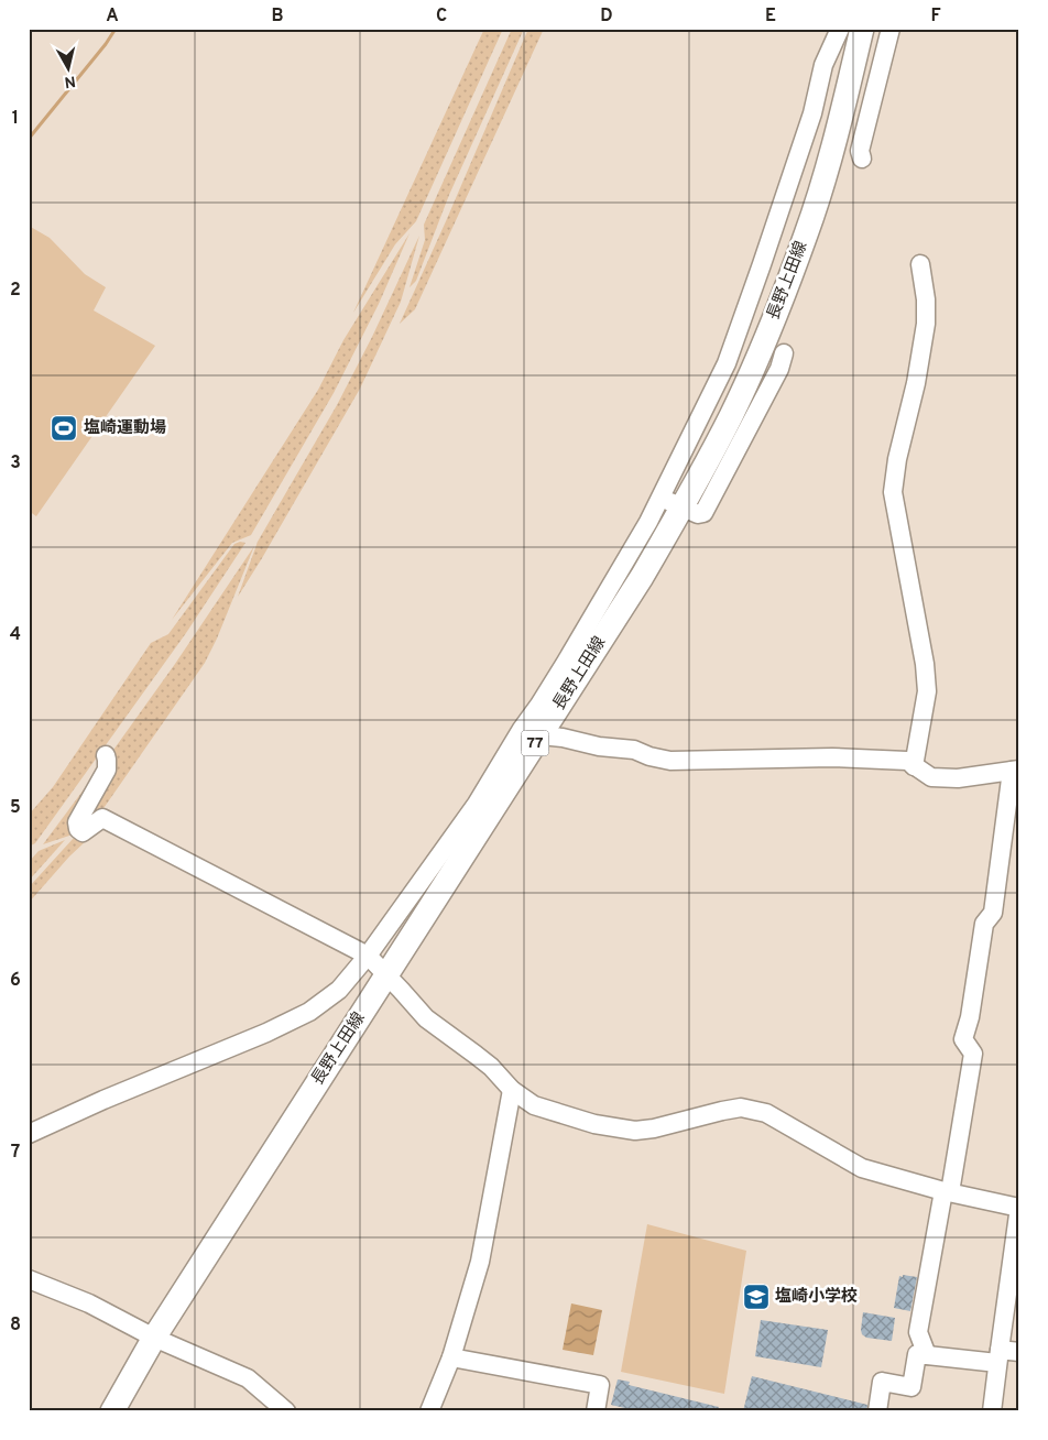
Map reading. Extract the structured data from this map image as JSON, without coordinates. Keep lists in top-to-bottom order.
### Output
{
  "streets": {
    "main road": ["長野上田線", "77"]
  },
  "places": {
    "sports": ["塩崎運動場"],
    "school or university": ["塩崎小学校"]
  },
  "north": "bottom",
  "grid": {
    "columns": [
      "A",
      "B",
      "C",
      "D",
      "E",
      "F"
    ],
    "rows": [
      "1",
      "2",
      "3",
      "4",
      "5",
      "6",
      "7",
      "8"
    ]
  }
}
